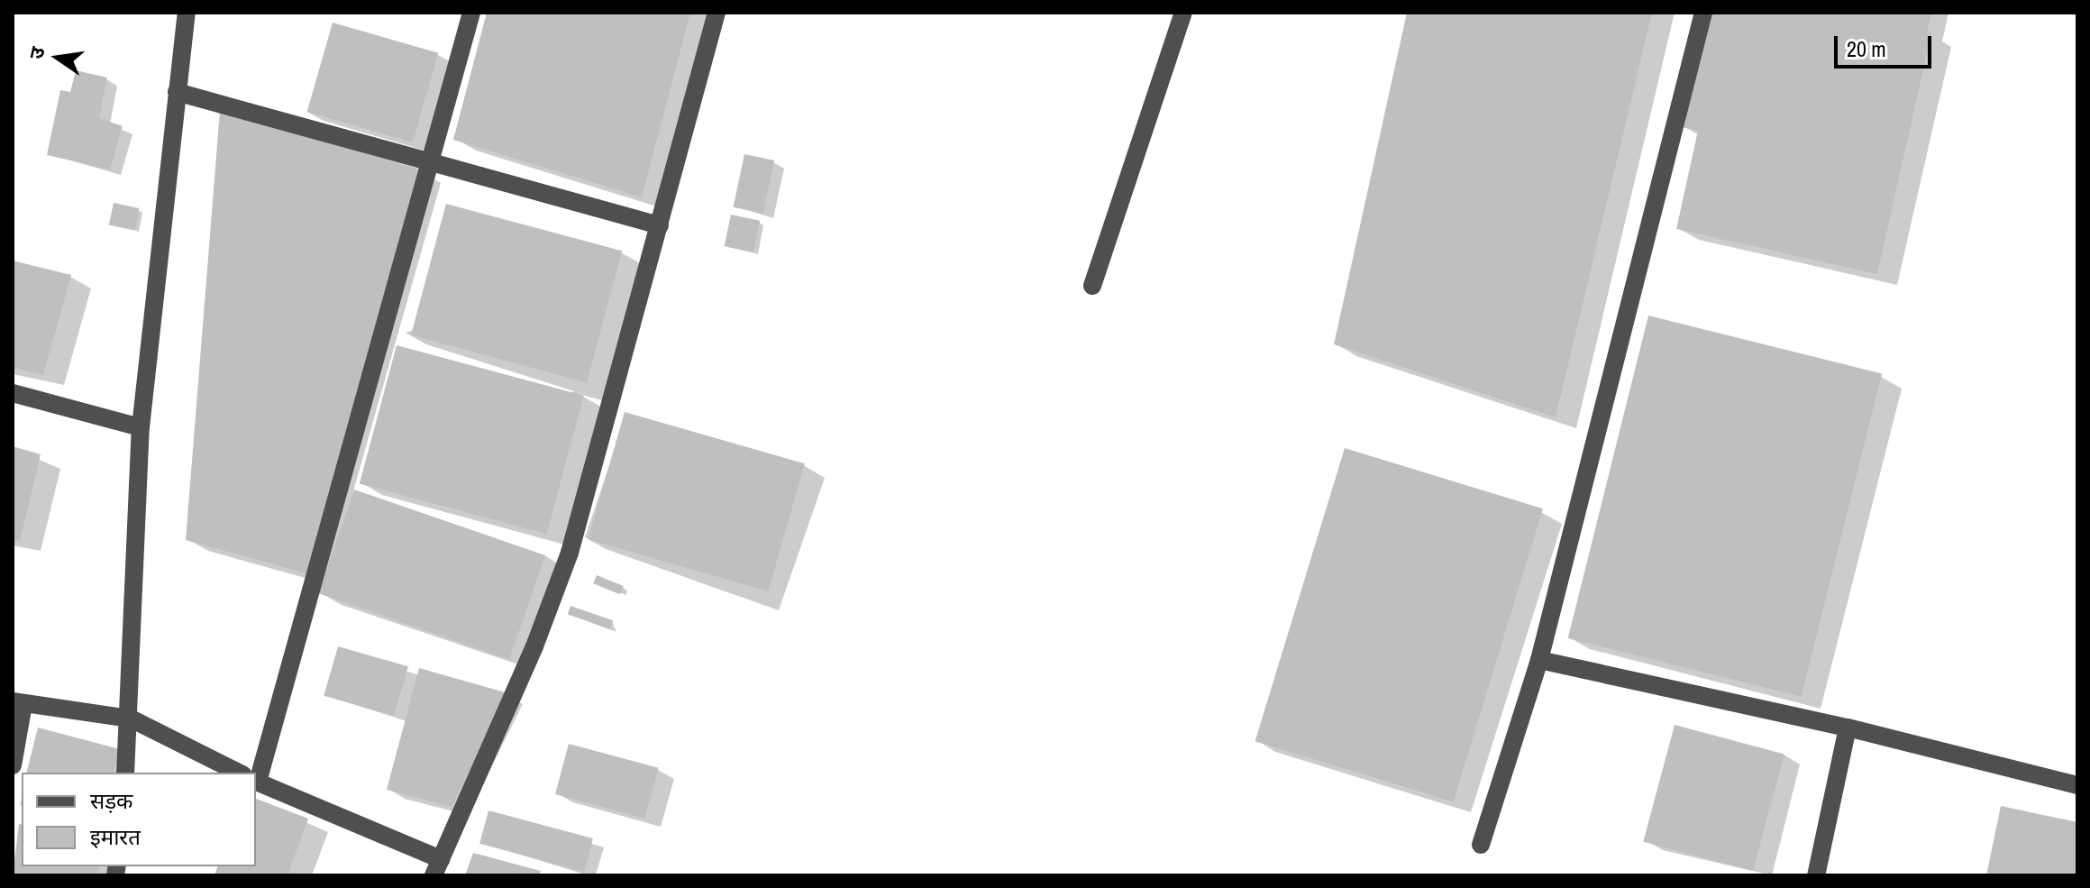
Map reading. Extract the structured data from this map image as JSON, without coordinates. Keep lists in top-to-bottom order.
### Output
{
  "legend": ["सड़क", "इमारत"],
  "scale_bar": "20 m",
  "north": "left"
}
